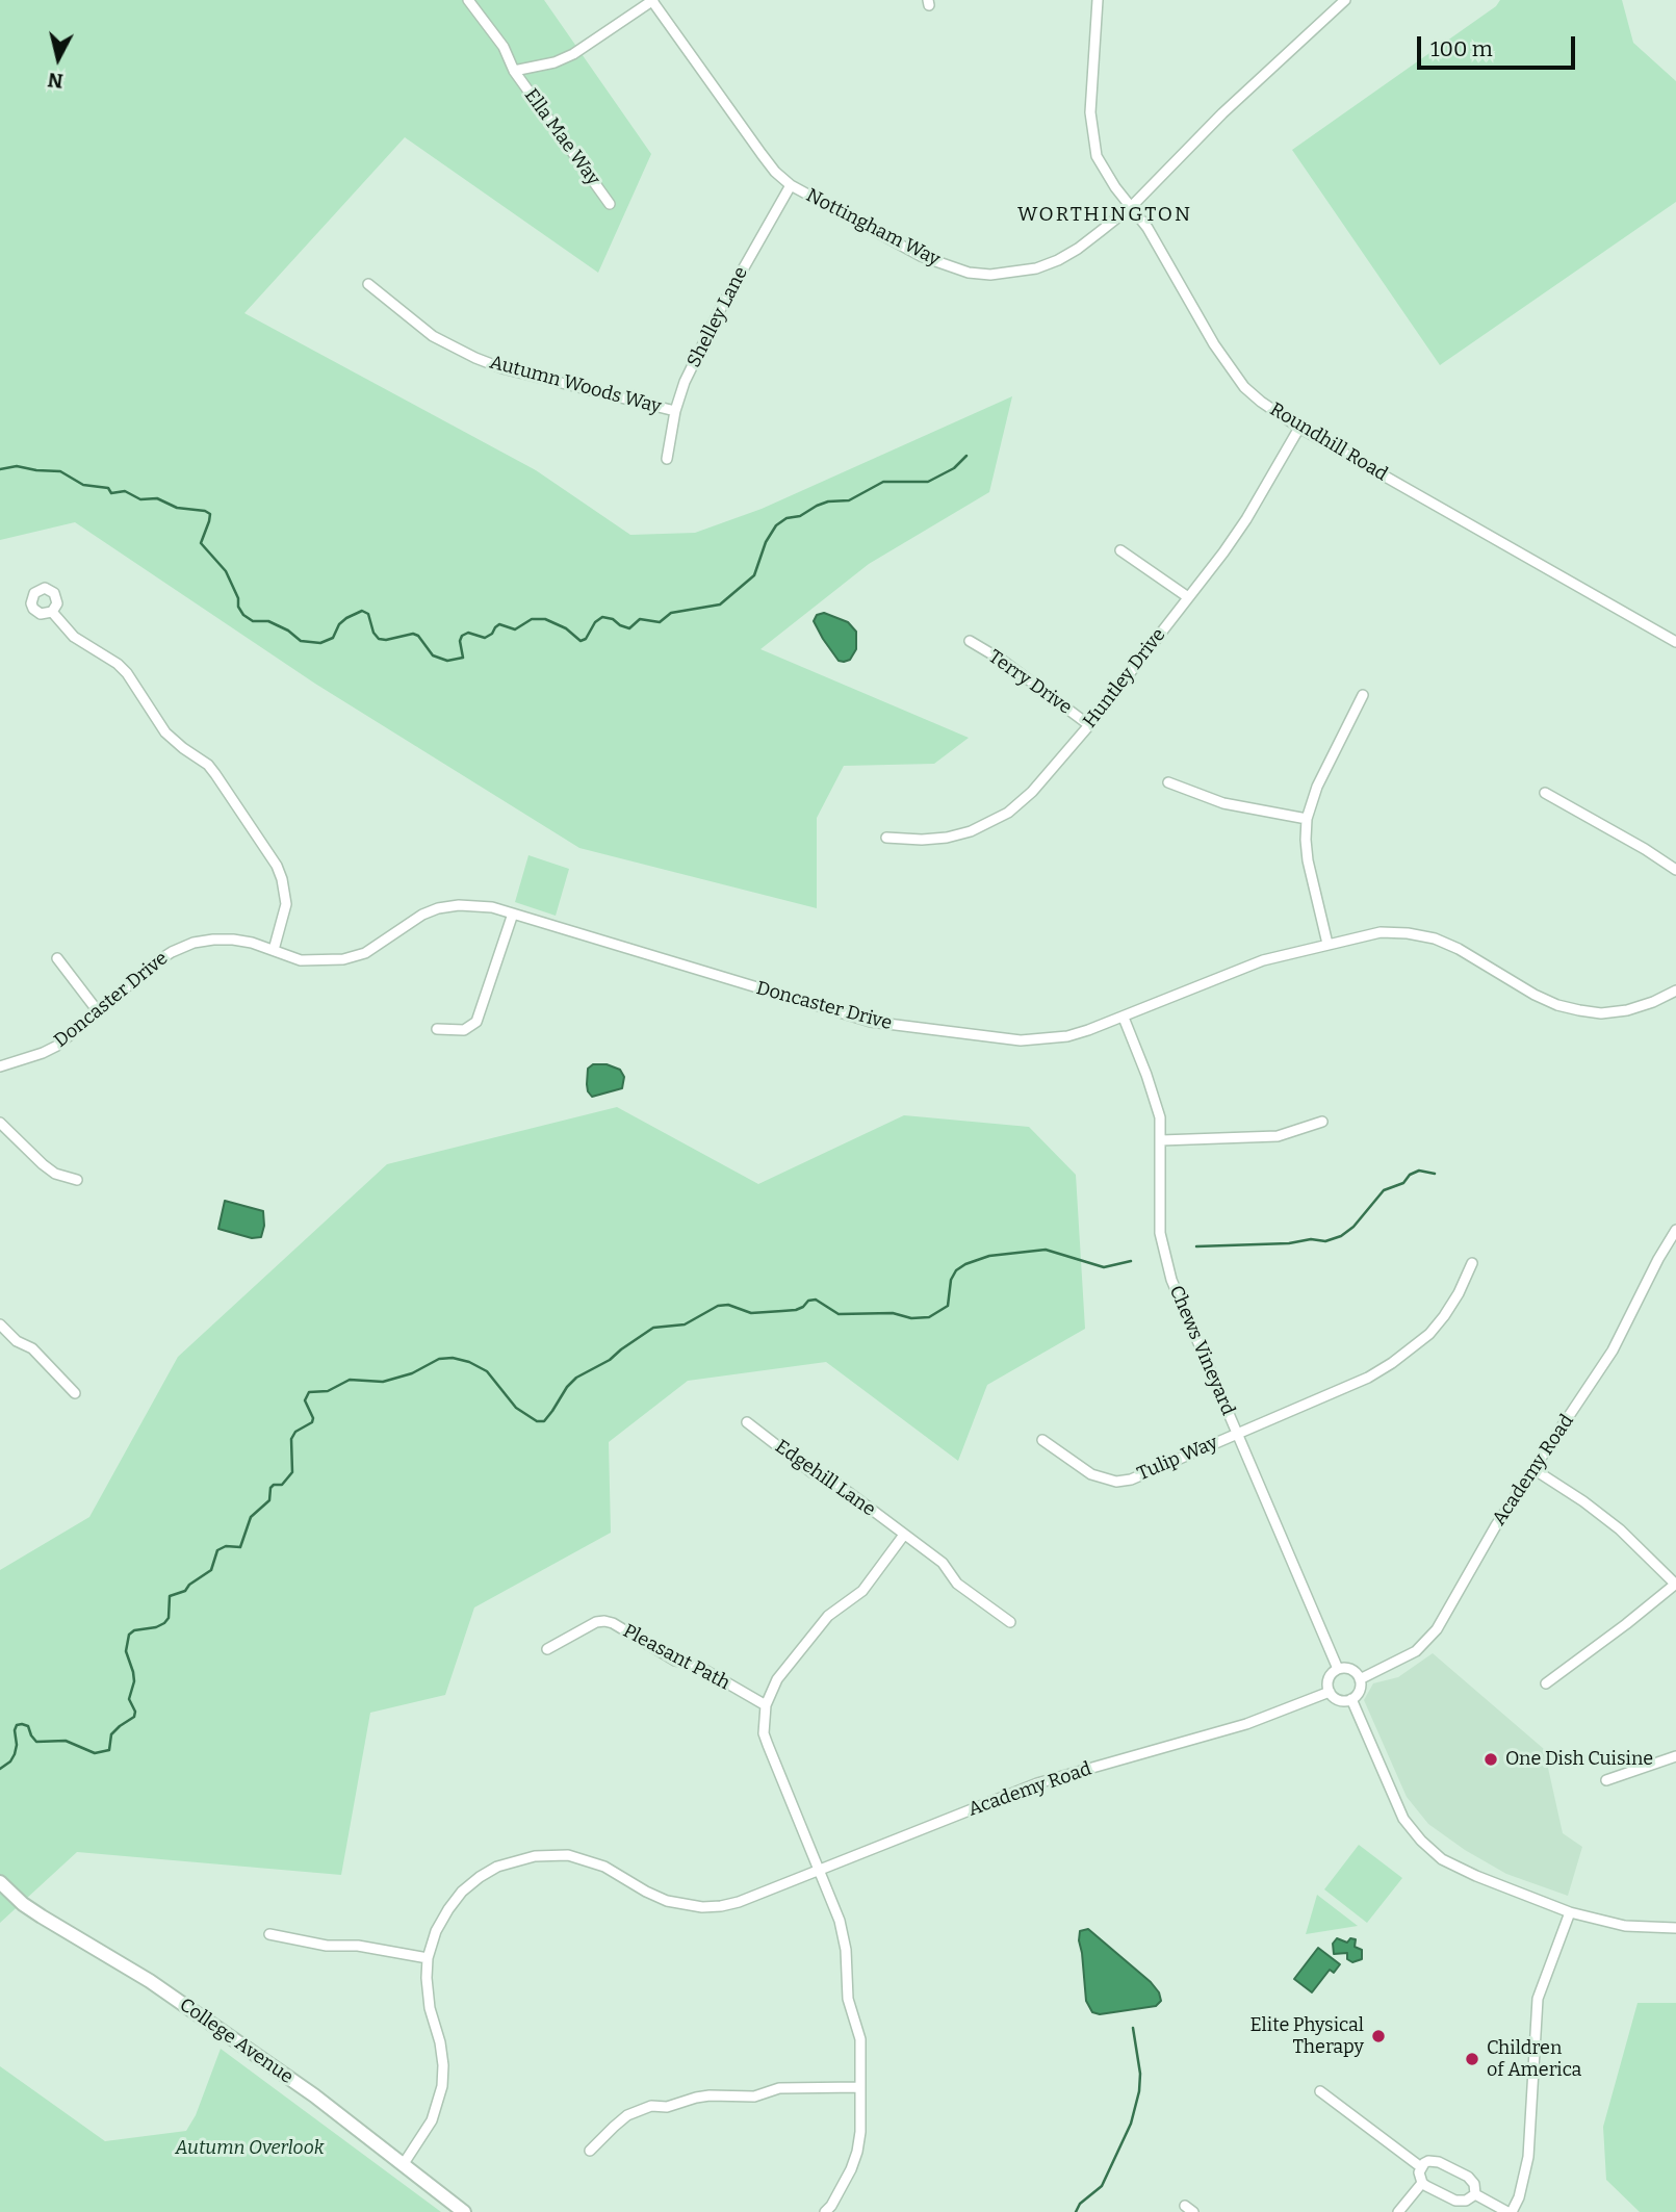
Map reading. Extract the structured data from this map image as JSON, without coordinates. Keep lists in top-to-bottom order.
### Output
{
  "streets": {
    "street": [
      "Ella Mae Way",
      "Nottingham Way",
      "Shelley Lane",
      "Autumn Woods Way",
      "Roundhill Road",
      "Huntley Drive",
      "Terry Drive",
      "Doncaster Drive",
      "Chews Vineyard",
      "Tulip Way",
      "Academy Road",
      "Edgehill Lane",
      "Pleasant Path",
      "College Avenue"
    ]
  },
  "crossings": [
    ["Nottingham Way", "Shelley Lane"],
    ["Nottingham Way", "Roundhill Road"],
    ["Shelley Lane", "Autumn Woods Way"],
    ["Roundhill Road", "Huntley Drive"],
    ["Huntley Drive", "Terry Drive"],
    ["Doncaster Drive", "Chews Vineyard"],
    ["Chews Vineyard", "Tulip Way"],
    ["Chews Vineyard", "Academy Road"],
    ["Academy Road", "College Avenue"]
  ],
  "districts": ["WORTHINGTON"],
  "parks": ["Autumn Overlook"],
  "places": ["One Dish Cuisine", "Elite Physical Therapy", "Children of America"],
  "scale_bar": "100 m",
  "north": "bottom"
}
